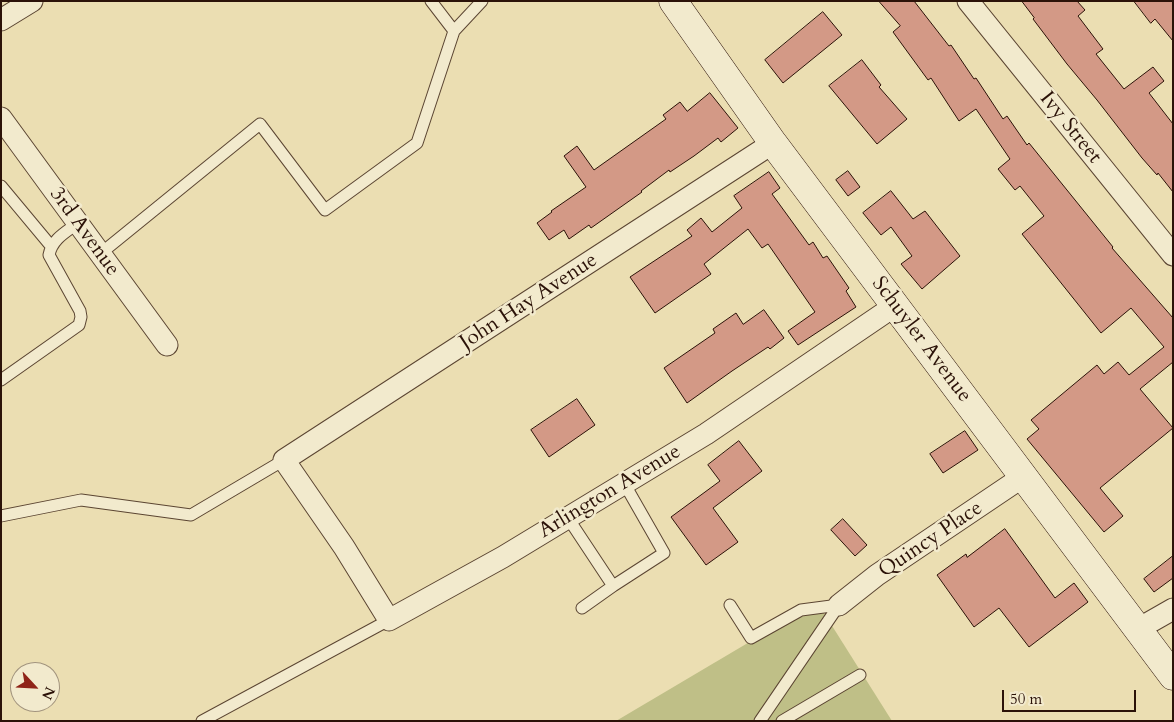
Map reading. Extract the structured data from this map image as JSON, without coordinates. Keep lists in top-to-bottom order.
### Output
{
  "streets": {
    "main road": ["Schuyler Avenue"],
    "street": [
      "Ivy Street",
      "3rd Avenue",
      "John Hay Avenue",
      "Arlington Avenue",
      "Quincy Place"
    ]
  },
  "crossings": [
    ["John Hay Avenue", "Schuyler Avenue"],
    ["Schuyler Avenue", "Arlington Avenue"],
    ["Schuyler Avenue", "Quincy Place"]
  ],
  "scale_bar": "50 m",
  "north": "bottom right"
}
